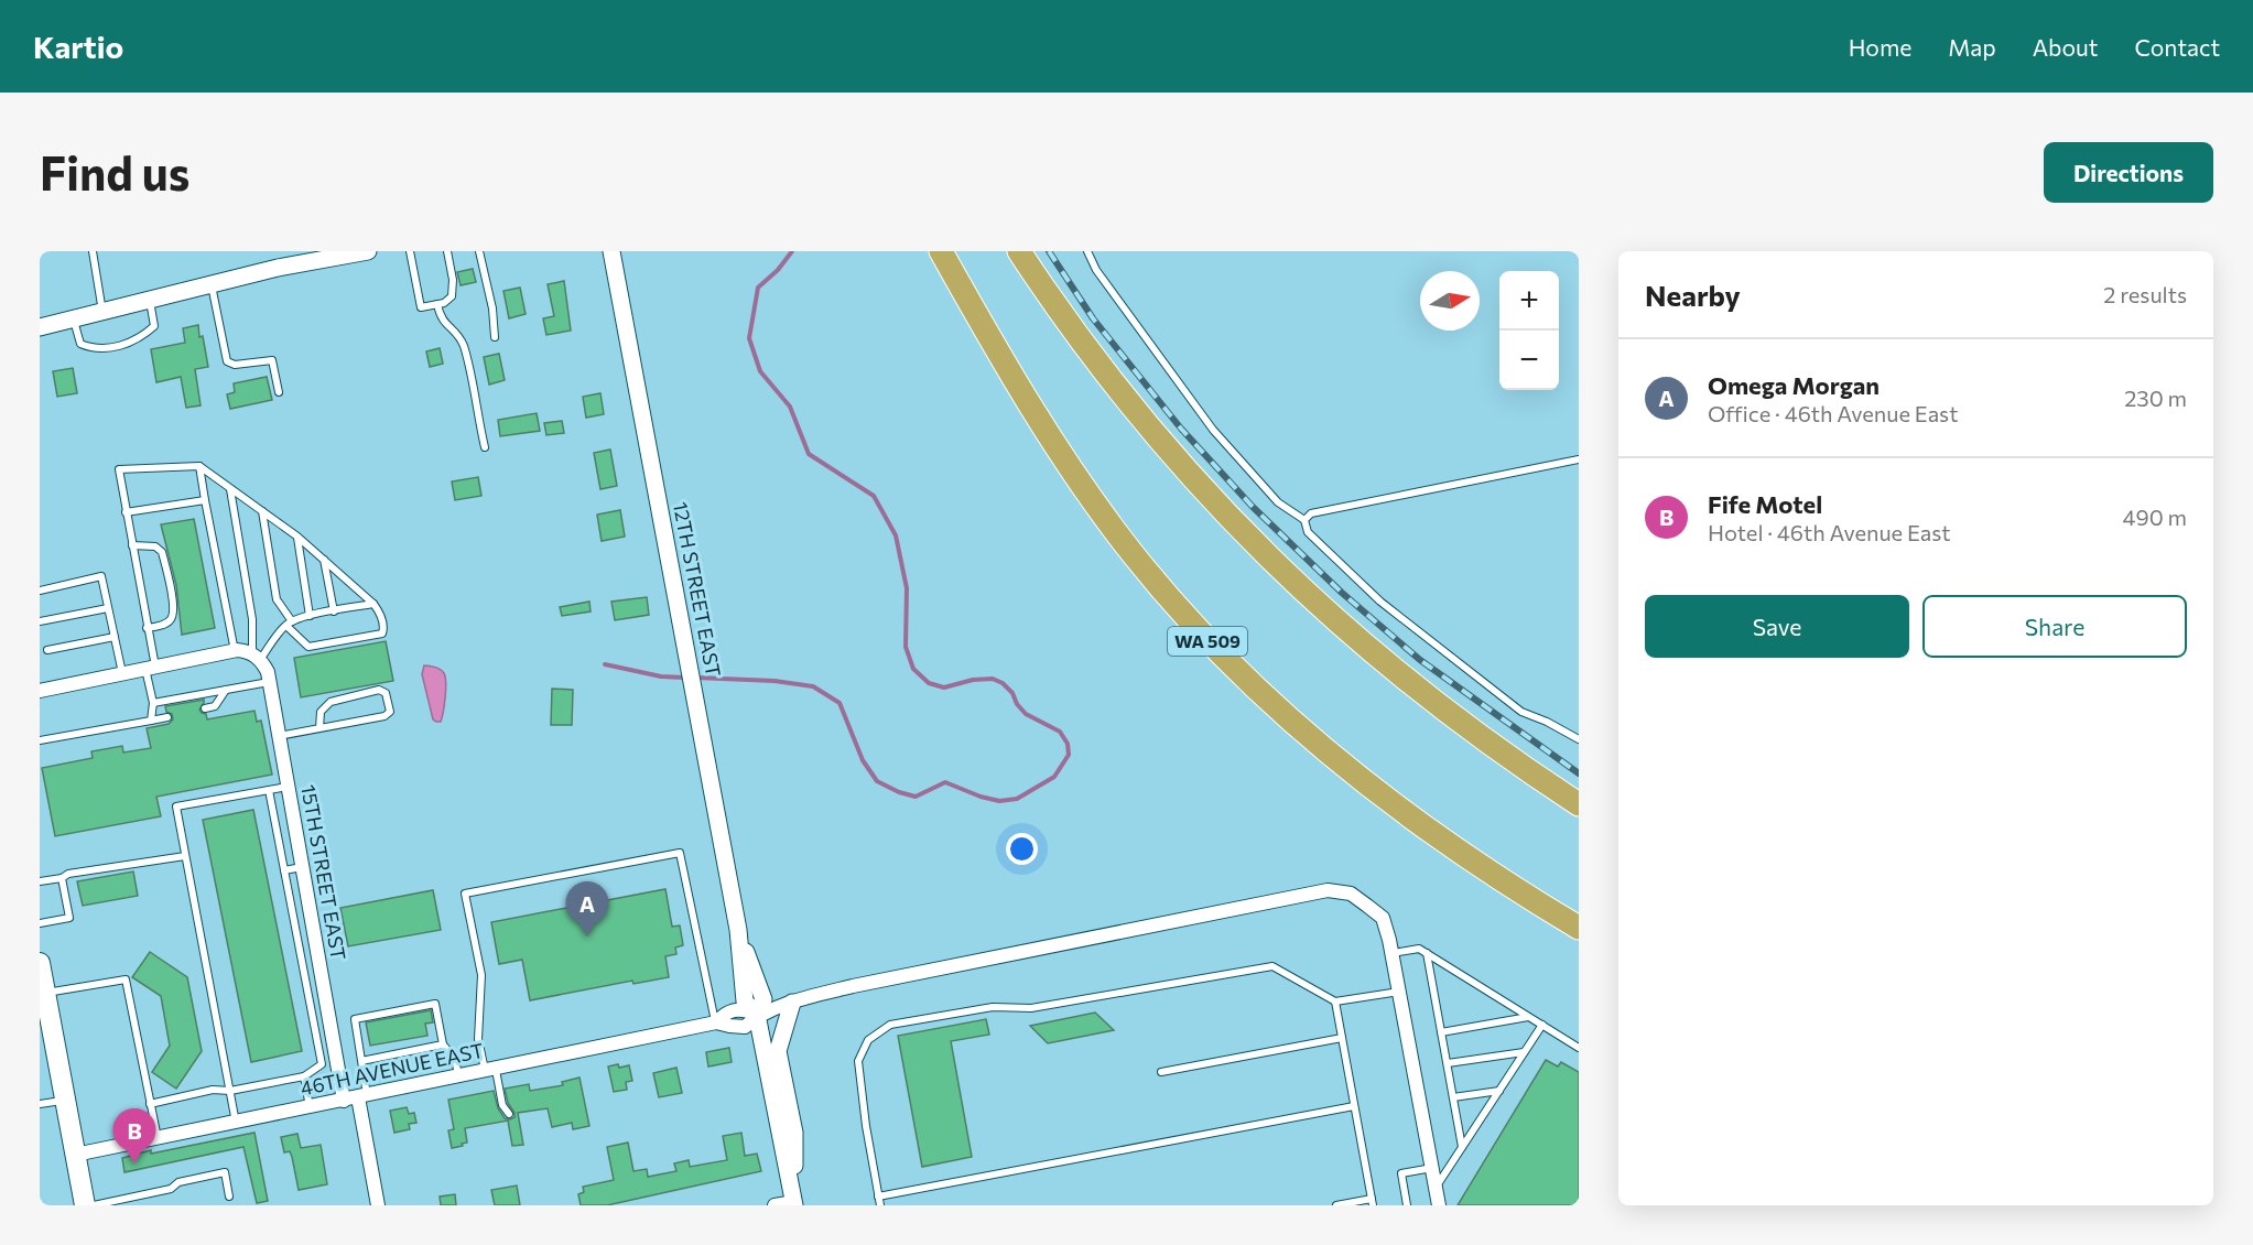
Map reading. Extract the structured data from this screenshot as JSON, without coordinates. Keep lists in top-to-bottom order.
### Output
{
  "streets": {
    "highway": ["WA 509"],
    "street": ["12TH STREET EAST", "15TH STREET EAST", "46TH AVENUE EAST"]
  },
  "crossings": [
    ["12TH STREET EAST", "46TH AVENUE EAST"],
    ["15TH STREET EAST", "46TH AVENUE EAST"]
  ],
  "north": "right",
  "page": {
    "header": "Kartio",
    "nav": [
      "Home",
      "Map",
      "About",
      "Contact"
    ],
    "buttons": [
      "Directions",
      ["Save", "Share"]
    ],
    "title": "Find us",
    "heading": ["Nearby", "2 results"],
    "map_buttons": ["+", "−"],
    "list": [
      {
        "mark": "A",
        "name": "Omega Morgan",
        "note": "Office · 46th Avenue East",
        "value": "230 m"
      },
      {
        "mark": "B",
        "name": "Fife Motel",
        "note": "Hotel · 46th Avenue East",
        "value": "490 m"
      }
    ],
    "pins": ["A", "B"]
  }
}
